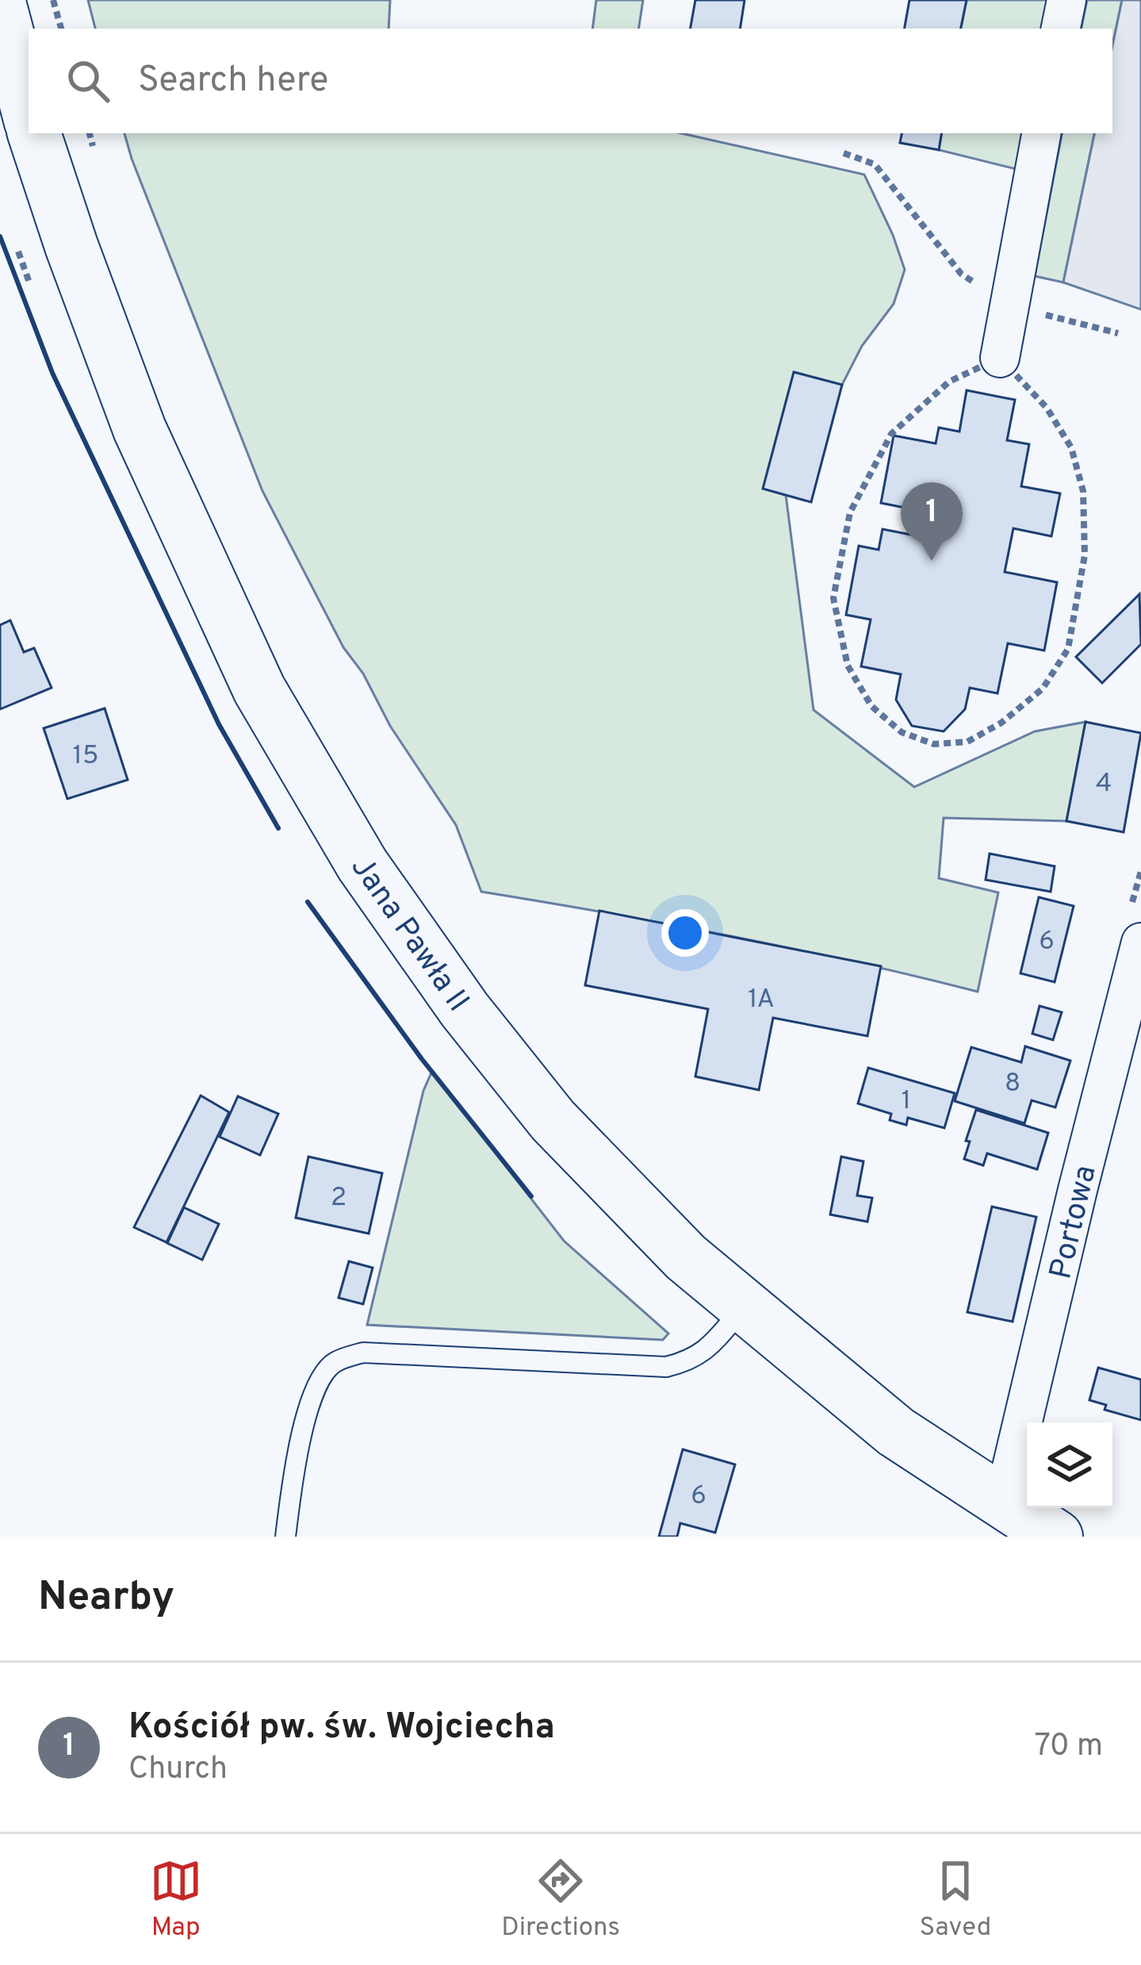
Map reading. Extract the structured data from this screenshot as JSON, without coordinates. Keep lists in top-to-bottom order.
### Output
{
  "streets": {
    "main road": ["Jana Pawła II"],
    "street": ["Portowa"]
  },
  "crossings": [
    ["Jana Pawła II", "Portowa"]
  ],
  "house_numbers": [
    "15",
    "4",
    "6",
    "1A",
    "8",
    "1",
    "2",
    "6"
  ],
  "page": {
    "search": "Search here",
    "pins": "1",
    "heading": "Nearby",
    "list": [
      {
        "mark": "1",
        "name": "Kościół pw. św. Wojciecha",
        "note": "Church",
        "value": "70 m"
      }
    ],
    "nav": ["Map", "Directions", "Saved"]
  }
}
